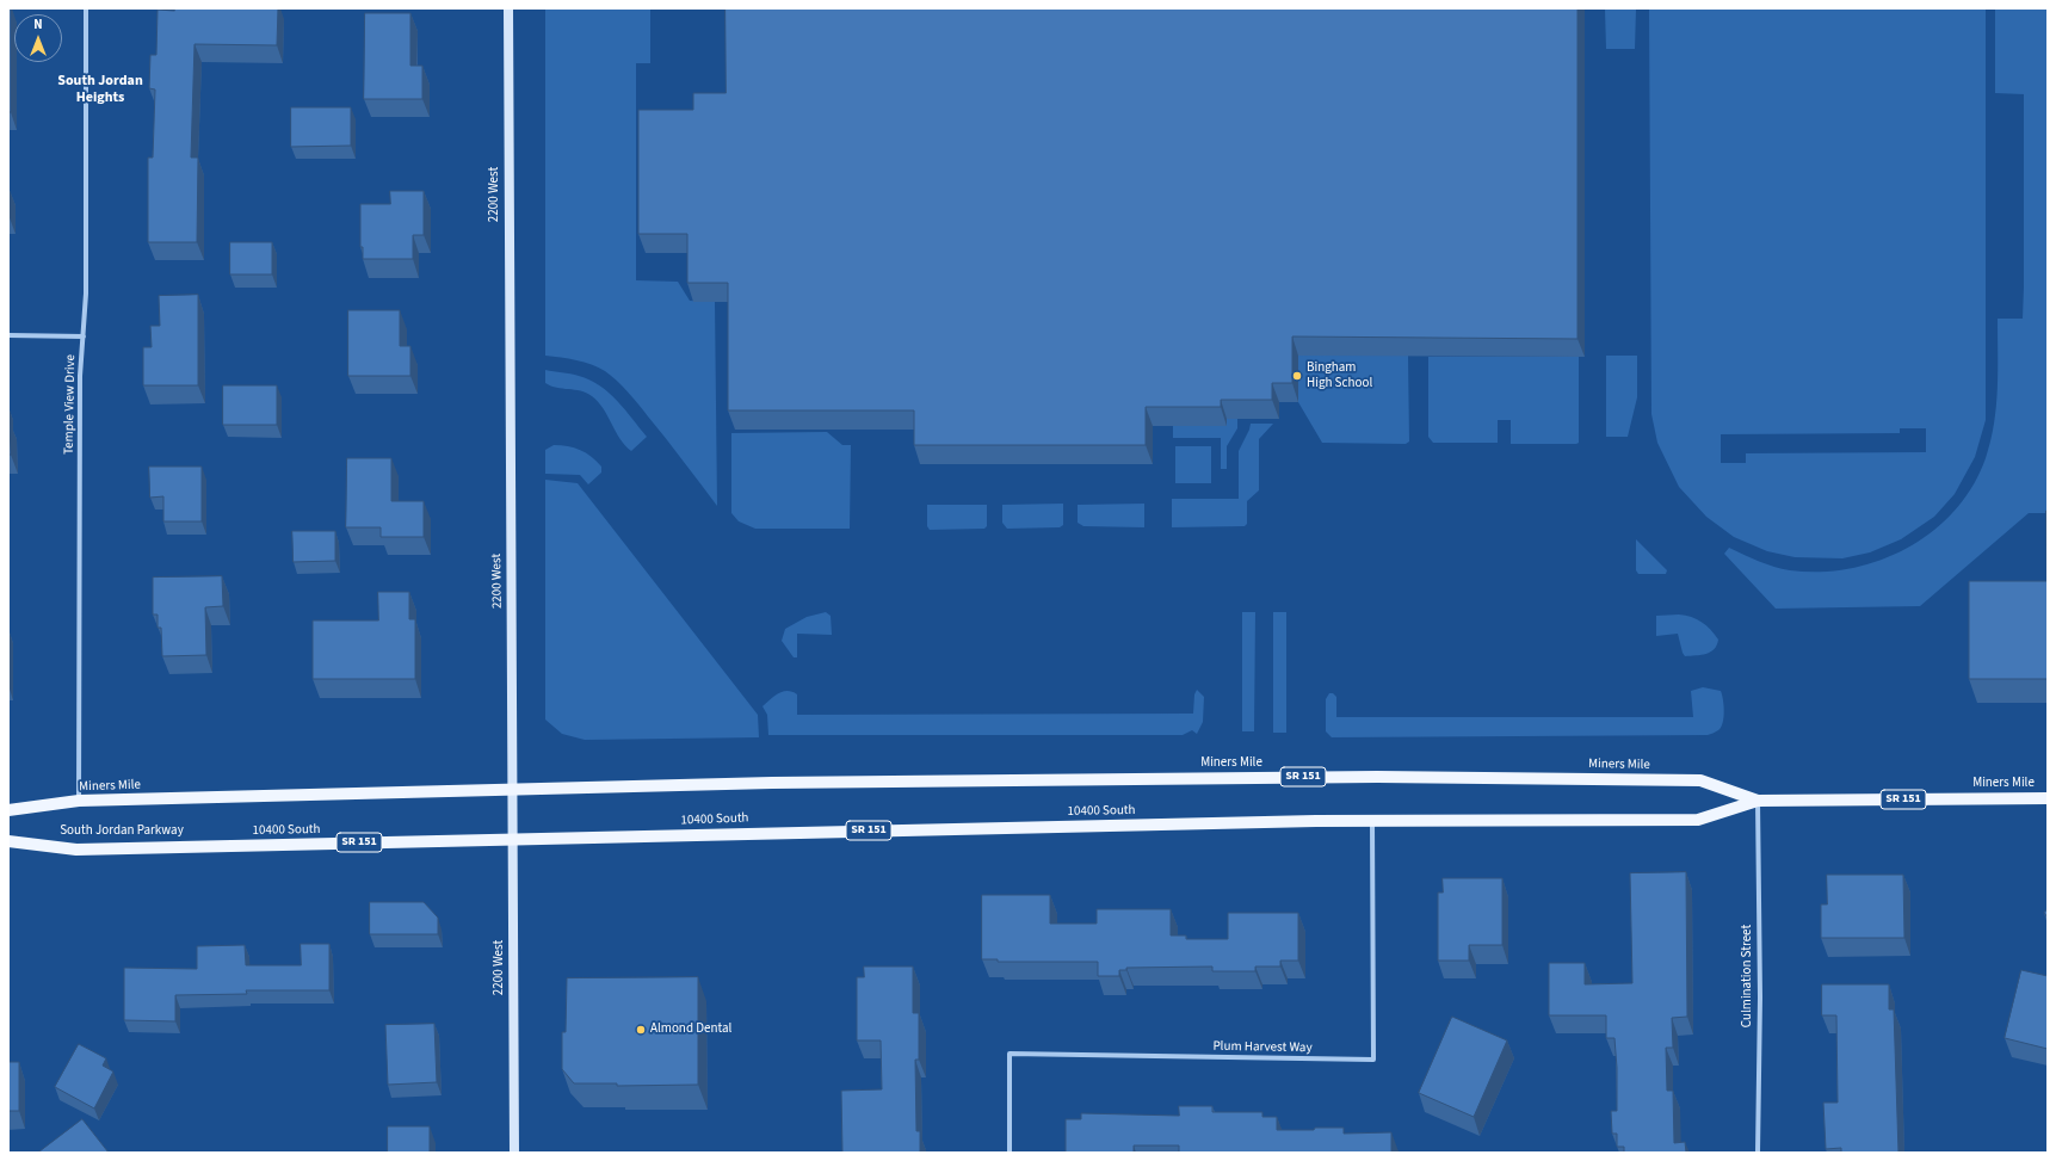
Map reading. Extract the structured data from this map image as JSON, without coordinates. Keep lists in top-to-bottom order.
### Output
{
  "streets": {
    "main road": [
      "Miners Mile",
      "SR 151",
      "10400 South",
      "South Jordan Parkway"
    ],
    "street": [
      "2200 West",
      "Temple View Drive",
      "Culmination Street",
      "Plum Harvest Way"
    ]
  },
  "crossings": [
    ["2200 West", "Miners Mile"],
    ["2200 West", "10400 South"],
    ["Temple View Drive", "Miners Mile"],
    ["Miners Mile", "10400 South"],
    ["Miners Mile", "Culmination Street"],
    ["Miners Mile", "Plum Harvest Way"],
    ["10400 South", "South Jordan Parkway"]
  ],
  "districts": ["South Jordan Heights"],
  "places": ["Bingham High School", "Almond Dental"],
  "north": "top"
}
